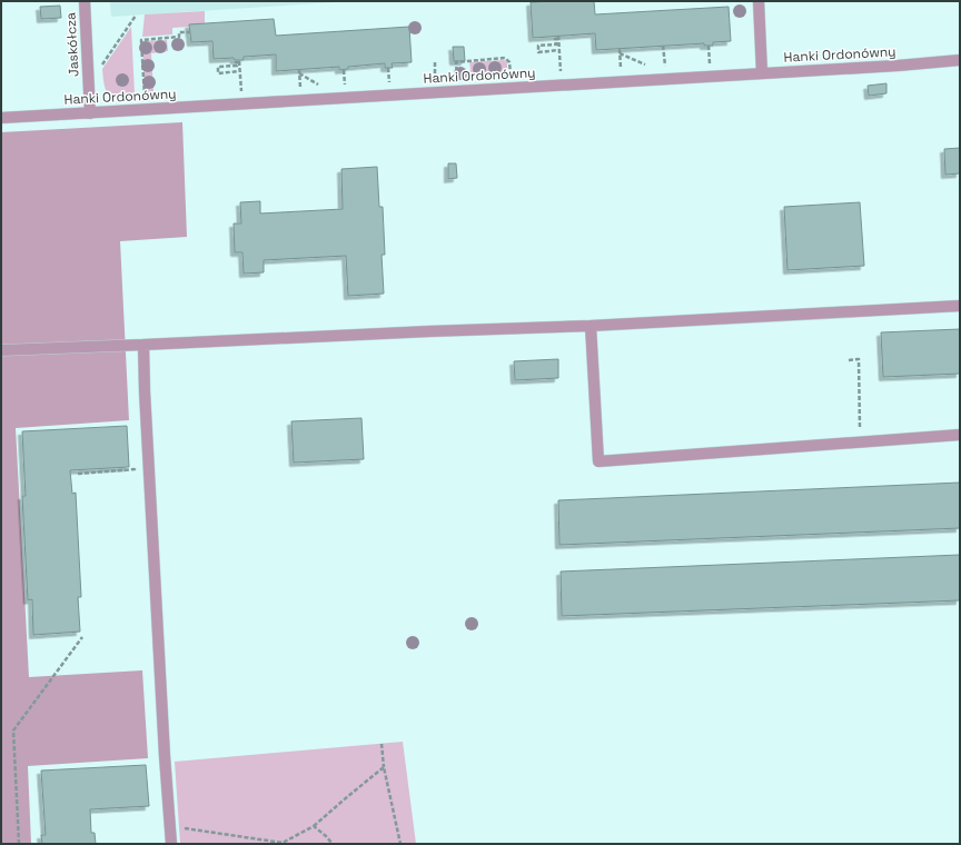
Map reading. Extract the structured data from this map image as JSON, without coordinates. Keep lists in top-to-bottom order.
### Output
{
  "streets": {
    "street": ["Jaskółcza", "Hanki Ordonówny"]
  },
  "crossings": [
    ["Jaskółcza", "Hanki Ordonówny"]
  ]
}
